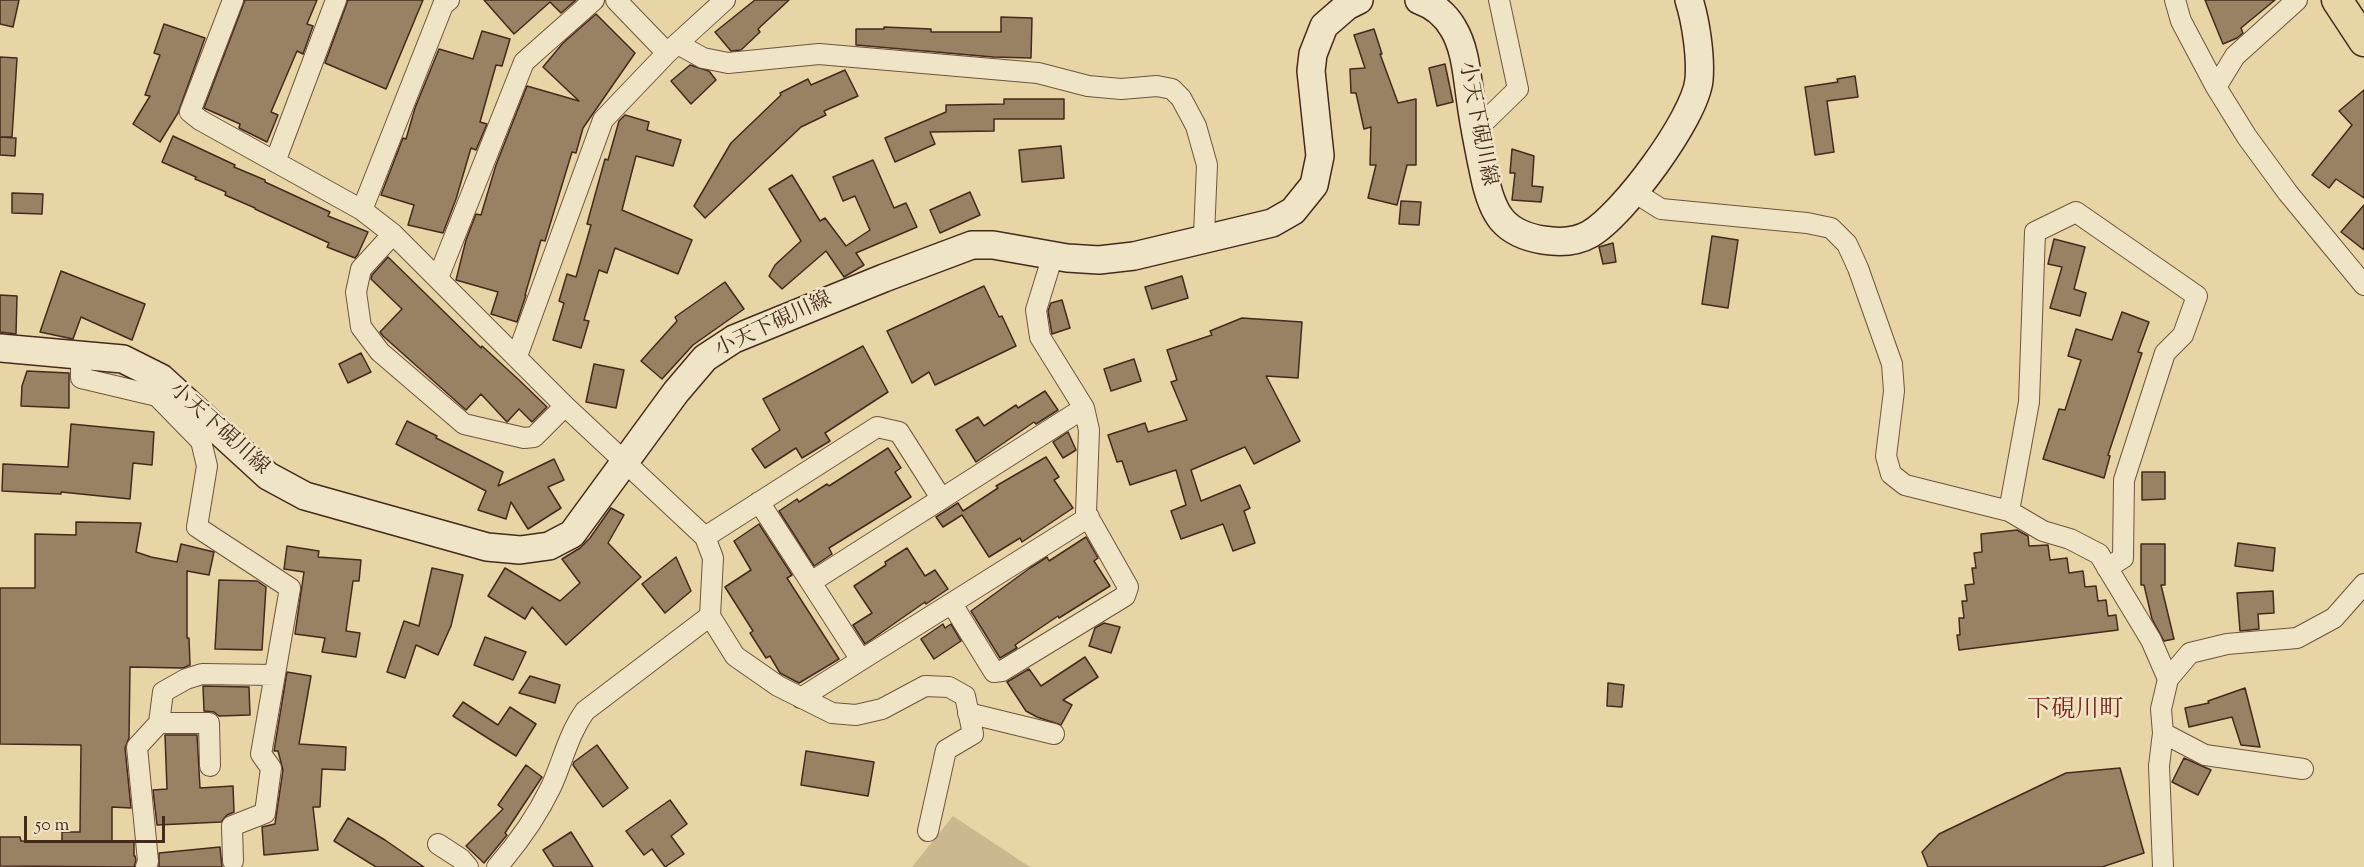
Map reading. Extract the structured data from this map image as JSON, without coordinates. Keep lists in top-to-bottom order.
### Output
{
  "streets": {
    "main road": ["小天下硯川線"]
  },
  "districts": ["下硯川町"],
  "scale_bar": "50 m"
}
